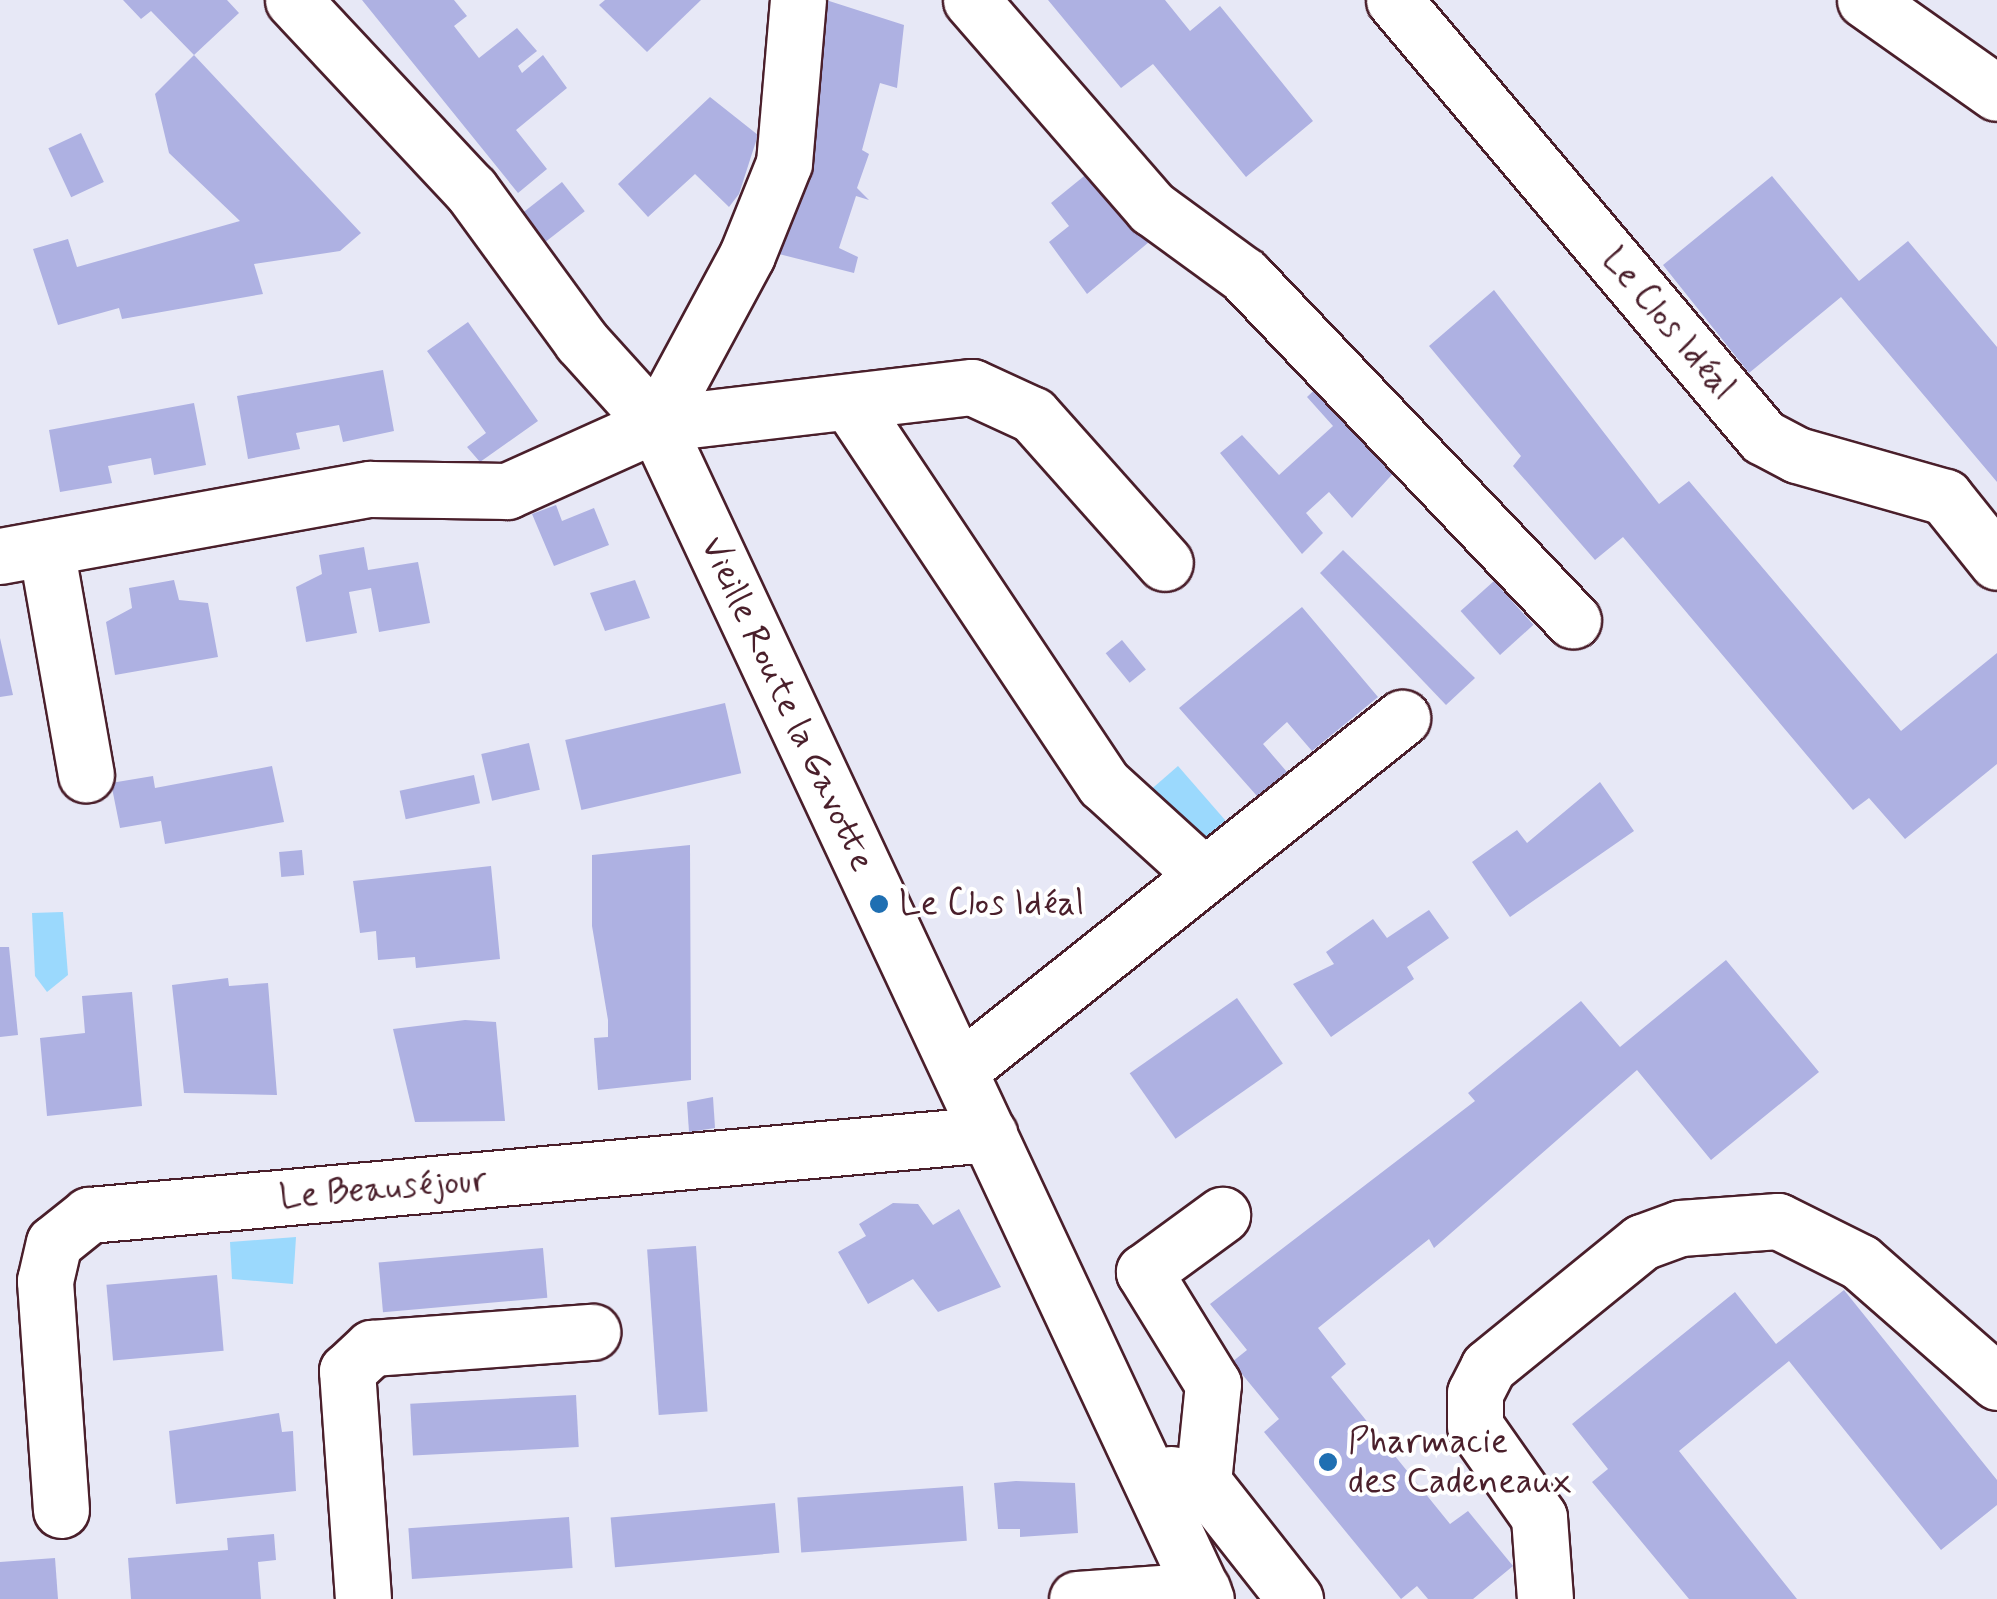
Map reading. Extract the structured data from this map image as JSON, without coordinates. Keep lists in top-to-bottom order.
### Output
{
  "streets": {
    "street": ["Le Clos Idéal", "Vieille Route la Gavotte", "Le Beauséjour"]
  },
  "crossings": [
    ["Vieille Route la Gavotte", "Le Beauséjour"]
  ],
  "places": ["Le Clos Idéal", "Pharmacie des Cadeneaux"]
}
